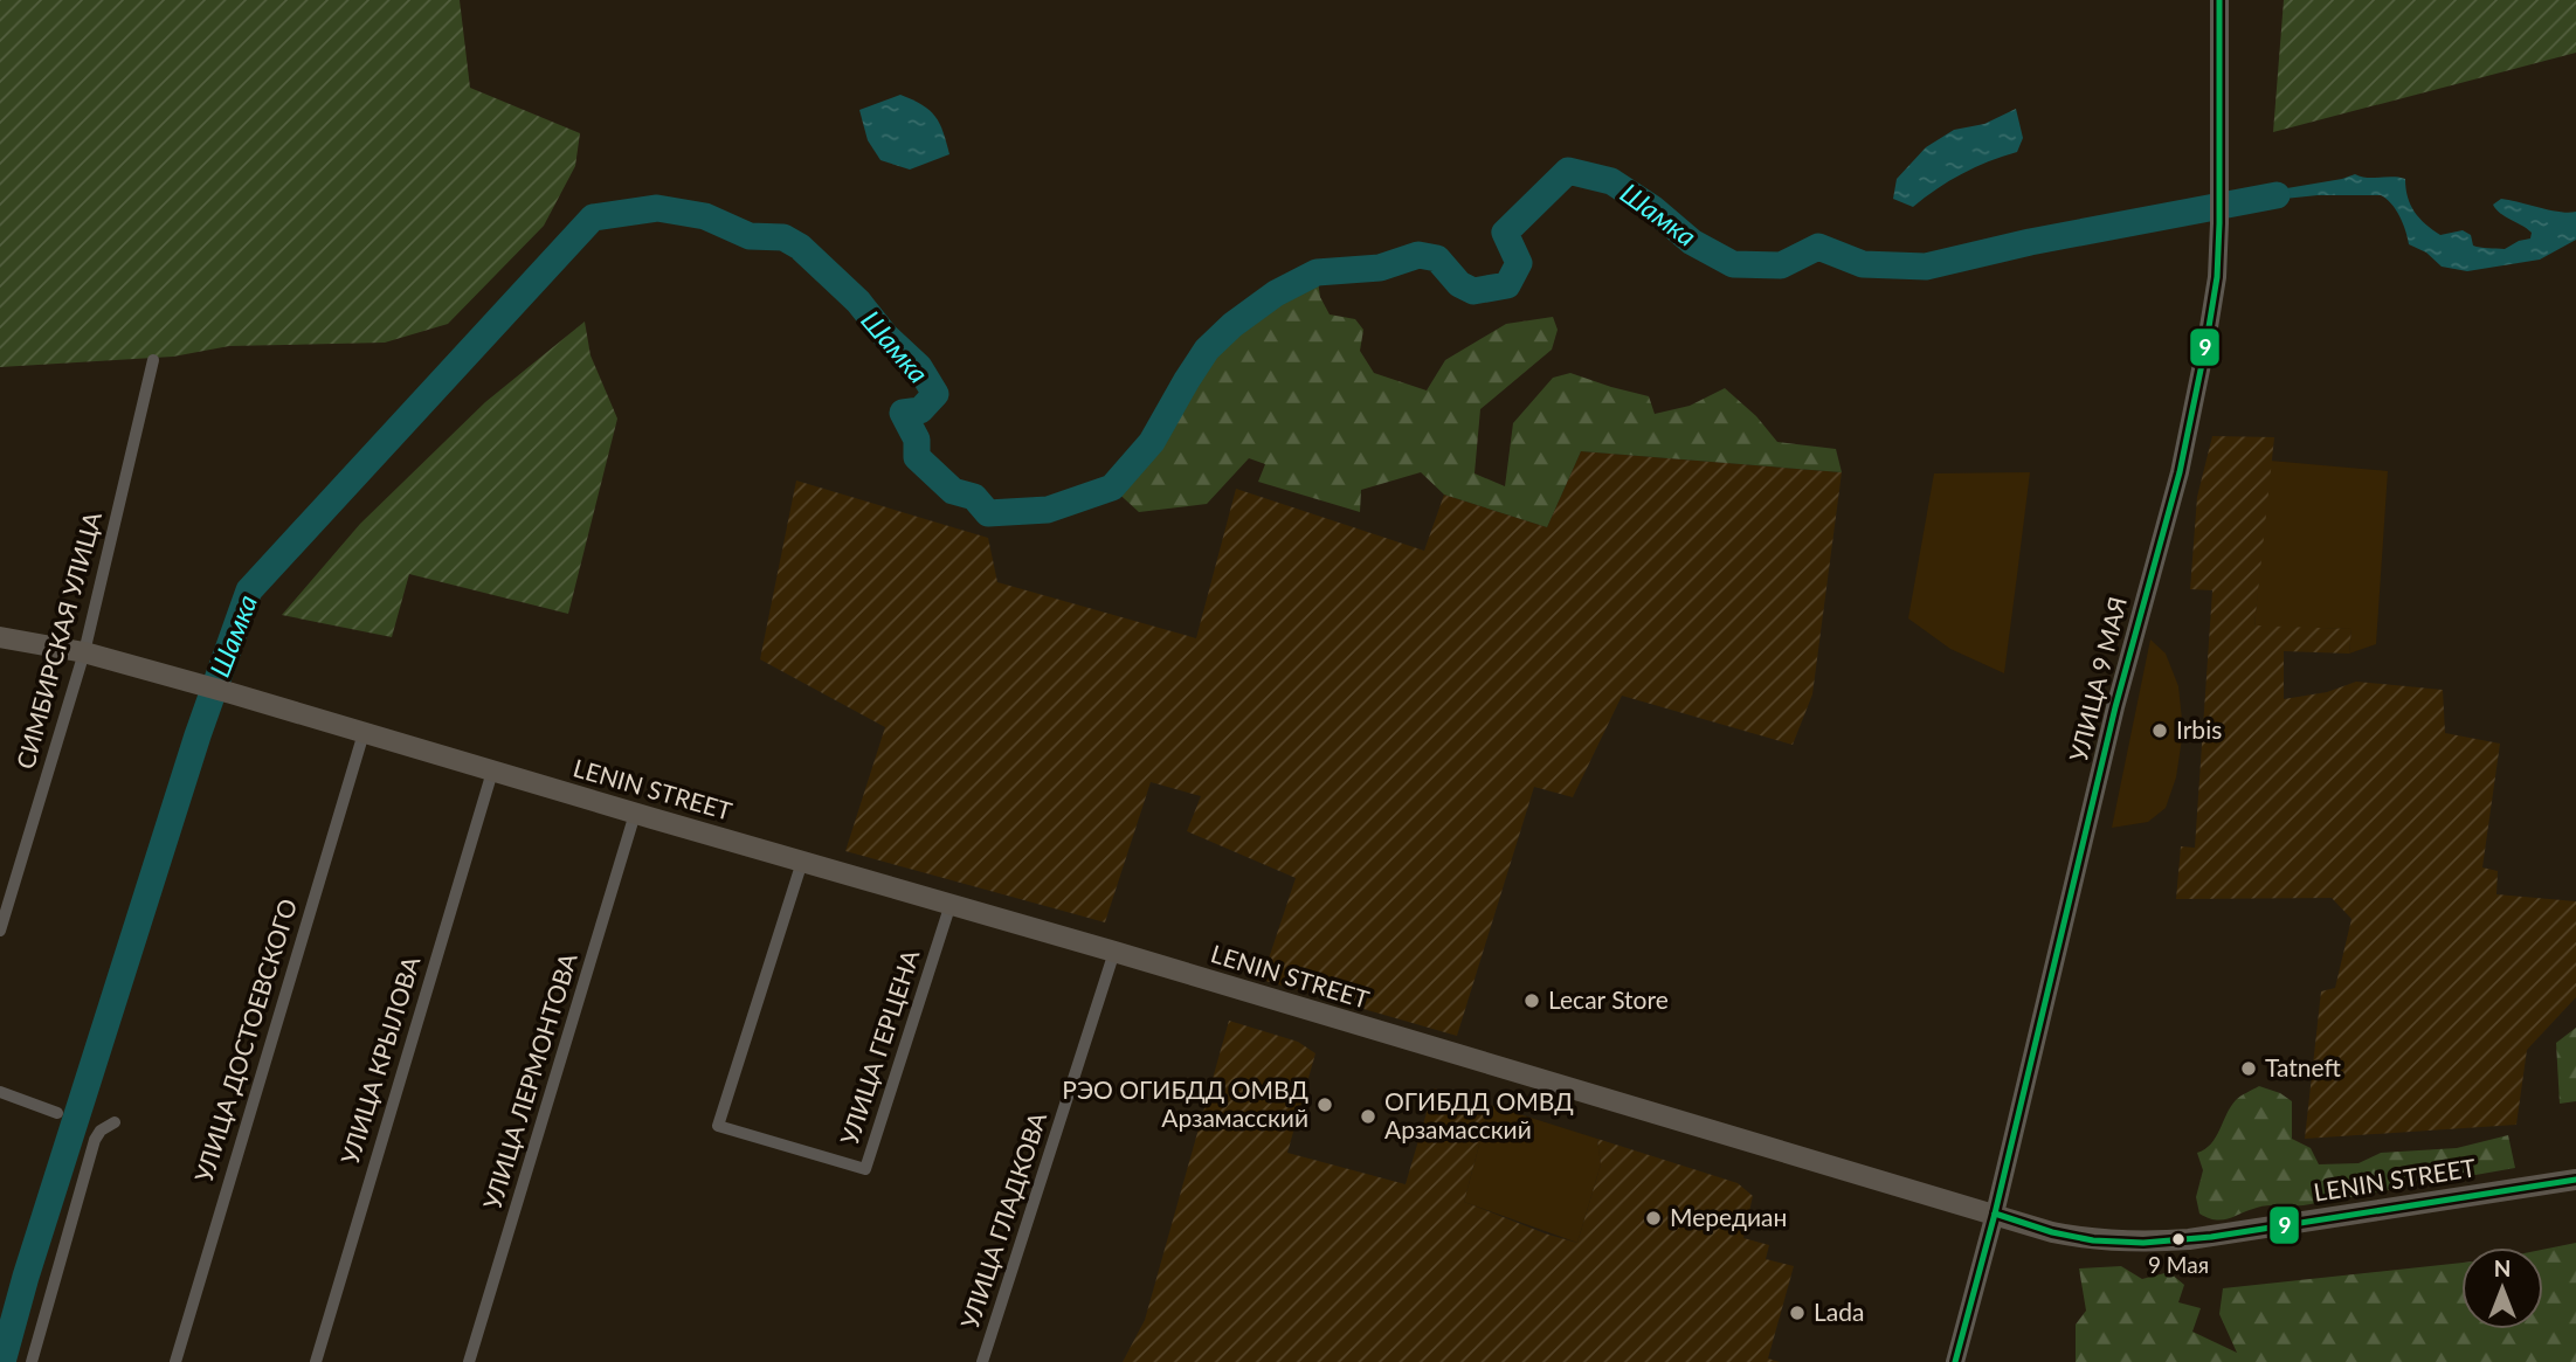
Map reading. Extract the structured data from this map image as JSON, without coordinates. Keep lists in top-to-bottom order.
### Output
{
  "streets": {
    "main road": ["УЛИЦА 9 МАЯ", "LENIN STREET"],
    "street": [
      "СИМБИРСКАЯ УЛИЦА",
      "УЛИЦА ДОСТОЕВСКОГО",
      "УЛИЦА ГЕРЦЕНА",
      "УЛИЦА КРЫЛОВА",
      "УЛИЦА ЛЕРМОНТОВА",
      "УЛИЦА ГЛАДКОВА"
    ]
  },
  "crossings": [
    ["СИМБИРСКАЯ УЛИЦА", "LENIN STREET"],
    ["УЛИЦА 9 МАЯ", "LENIN STREET"],
    ["LENIN STREET", "УЛИЦА ДОСТОЕВСКОГО"],
    ["LENIN STREET", "УЛИЦА ГЕРЦЕНА"],
    ["LENIN STREET", "УЛИЦА КРЫЛОВА"],
    ["LENIN STREET", "УЛИЦА ЛЕРМОНТОВА"],
    ["LENIN STREET", "УЛИЦА ГЛАДКОВА"]
  ],
  "water": ["Шамка"],
  "places": [
    "Irbis",
    "Lecar Store",
    "Tatneft",
    "РЭО ОГИБДД ОМВД Арзамасский",
    "ОГИБДД ОМВД Арзамасский",
    "Мередиан",
    "9 Мая",
    "Lada"
  ],
  "lines": ["transit line 9"],
  "north": "top"
}
